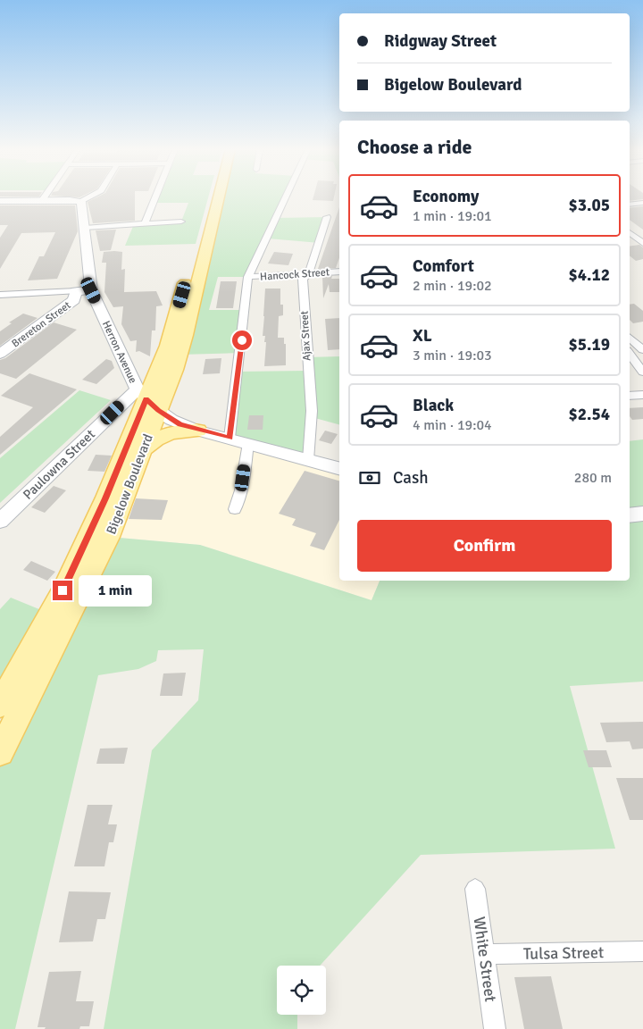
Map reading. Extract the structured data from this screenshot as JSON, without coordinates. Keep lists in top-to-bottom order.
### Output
{
  "streets": {
    "main road": ["Bigelow Boulevard"],
    "street": [
      "Hancock Street",
      "Brereton Street",
      "Ajax Street",
      "Herron Avenue",
      "Paulowna Street",
      "Tulsa Street",
      "White Street"
    ]
  },
  "crossings": [
    ["Hancock Street", "Ajax Street"],
    ["Herron Avenue", "Paulowna Street"],
    ["Herron Avenue", "Bigelow Boulevard"],
    ["Paulowna Street", "Bigelow Boulevard"],
    ["Tulsa Street", "White Street"]
  ],
  "page": {
    "banner": ["Ridgway Street", "Bigelow Boulevard"],
    "heading": "Choose a ride",
    "list": [
      {
        "name": "Economy",
        "note": "1 min · 19:01",
        "value": "$3.05"
      },
      {
        "name": "Comfort",
        "note": "2 min · 19:02",
        "value": "$4.12"
      },
      {
        "name": "XL",
        "note": "3 min · 19:03",
        "value": "$5.19"
      },
      {
        "name": "Black",
        "note": "4 min · 19:04",
        "value": "$2.54"
      }
    ],
    "pay": ["Cash", "280 m"],
    "buttons": "Confirm",
    "bubble": "1 min"
  }
}
